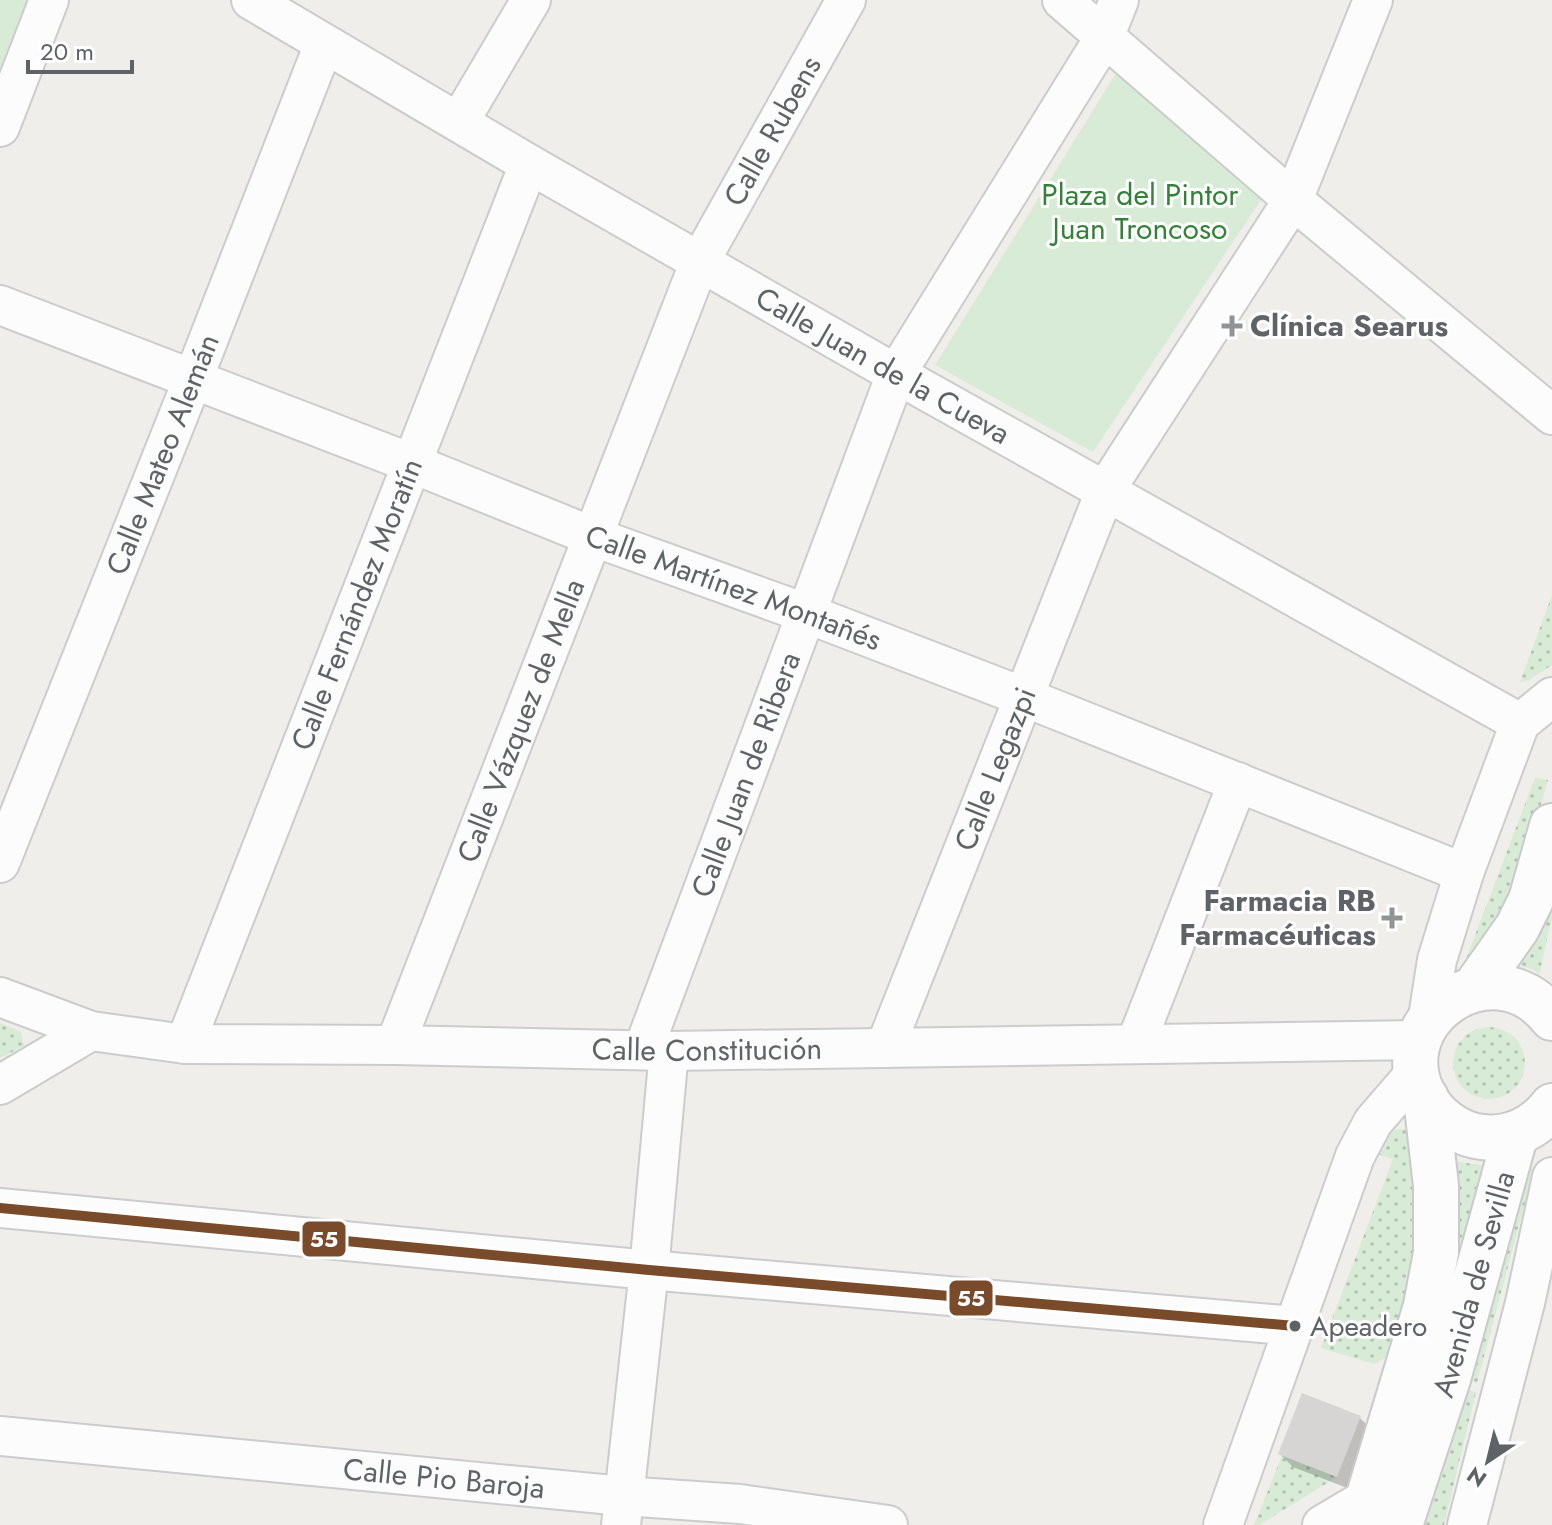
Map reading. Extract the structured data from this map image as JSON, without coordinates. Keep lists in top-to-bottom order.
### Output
{
  "streets": {
    "main road": ["Avenida de Sevilla"],
    "street": [
      "Calle Rubens",
      "Calle Juan de la Cueva",
      "Calle Mateo Alemán",
      "Calle Martínez Montañés",
      "Calle Fernández Moratín",
      "Calle Vázquez de Mella",
      "Calle Legazpi",
      "Calle Juan de Ribera",
      "Calle Constitución",
      "Calle Pio Baroja"
    ]
  },
  "crossings": [
    ["Calle Rubens", "Calle Juan de la Cueva"],
    ["Calle Rubens", "Calle Vázquez de Mella"],
    ["Calle Juan de la Cueva", "Calle Mateo Alemán"],
    ["Calle Juan de la Cueva", "Calle Fernández Moratín"],
    ["Calle Juan de la Cueva", "Calle Vázquez de Mella"],
    ["Calle Juan de la Cueva", "Calle Legazpi"],
    ["Calle Juan de la Cueva", "Calle Juan de Ribera"],
    ["Calle Juan de la Cueva", "Avenida de Sevilla"],
    ["Calle Mateo Alemán", "Calle Martínez Montañés"],
    ["Calle Martínez Montañés", "Calle Fernández Moratín"],
    ["Calle Martínez Montañés", "Calle Vázquez de Mella"],
    ["Calle Martínez Montañés", "Calle Legazpi"],
    ["Calle Martínez Montañés", "Calle Juan de Ribera"],
    ["Calle Martínez Montañés", "Avenida de Sevilla"],
    ["Calle Fernández Moratín", "Calle Constitución"],
    ["Calle Vázquez de Mella", "Calle Constitución"],
    ["Calle Legazpi", "Calle Constitución"],
    ["Calle Juan de Ribera", "Calle Constitución"],
    ["Calle Juan de Ribera", "Calle Pio Baroja"],
    ["Calle Constitución", "Avenida de Sevilla"]
  ],
  "parks": ["Plaza del Pintor Juan Troncoso"],
  "places": {
    "health": ["Clínica Searus", "Farmacia RB Farmacéuticas"],
    "other": ["Apeadero"]
  },
  "lines": ["transit line 55"],
  "scale_bar": "20 m",
  "north": "bottom left"
}
